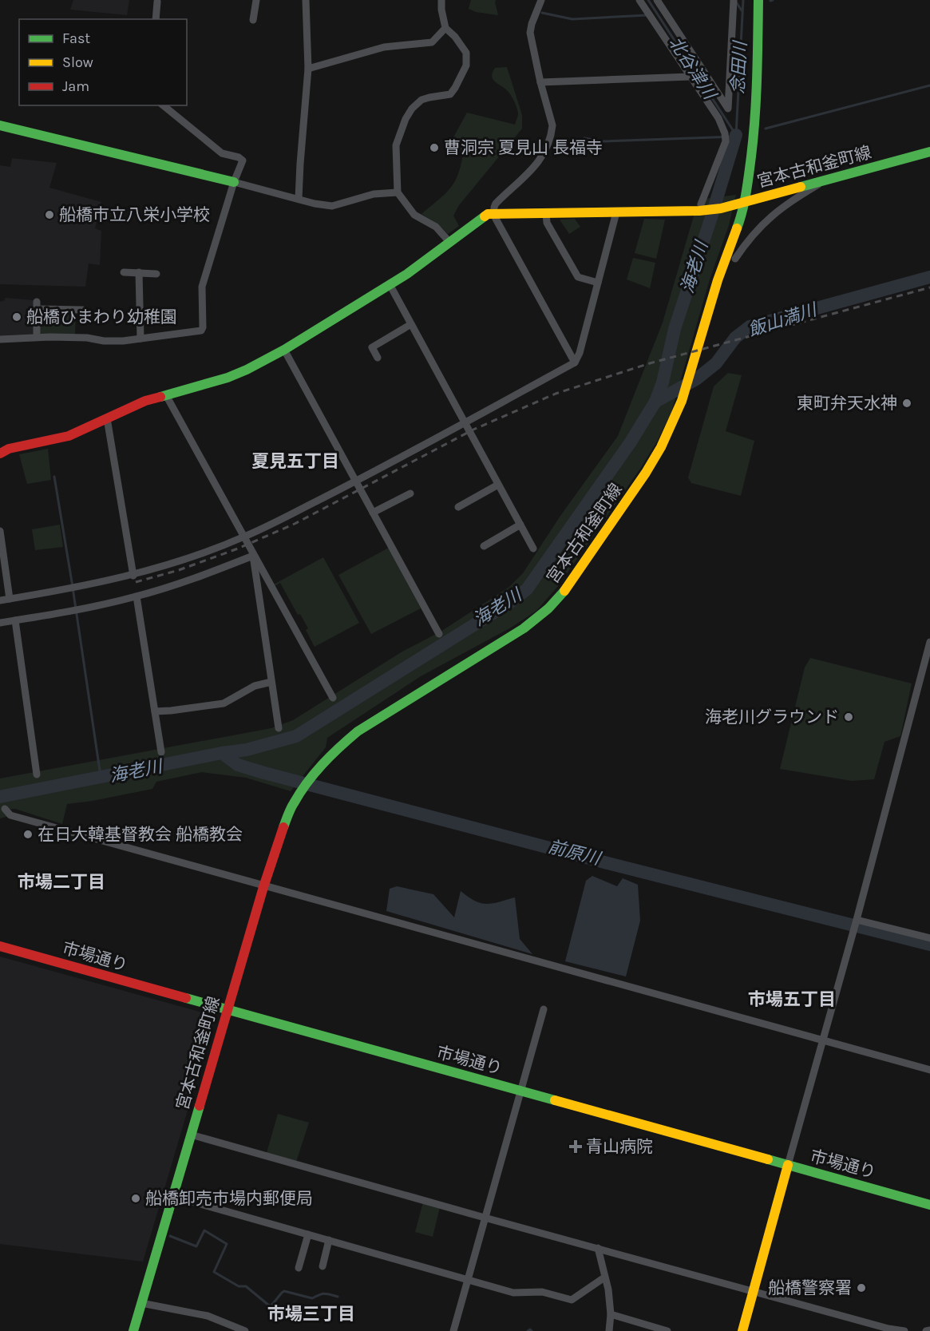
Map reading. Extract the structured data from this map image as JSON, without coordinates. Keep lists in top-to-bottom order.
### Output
{
  "streets": {
    "street": ["宮本古和釜町線", "市場通り"]
  },
  "crossings": [
    ["宮本古和釜町線", "市場通り"]
  ],
  "districts": [
    "夏見五丁目",
    "市場二丁目",
    "市場五丁目",
    "市場三丁目"
  ],
  "water": [
    "北谷津川",
    "念田川",
    "海老川",
    "飯山満川",
    "前原川"
  ],
  "places": {
    "other": [
      "曹洞宗 夏見山 長福寺",
      "船橋市立八栄小学校",
      "船橋ひまわり幼稚園",
      "東町弁天水神",
      "海老川グラウンド",
      "在日大韓基督教会 船橋教会",
      "船橋卸売市場内郵便局",
      "船橋警察署"
    ],
    "health": ["青山病院"]
  },
  "legend": ["Fast", "Slow", "Jam"]
}
